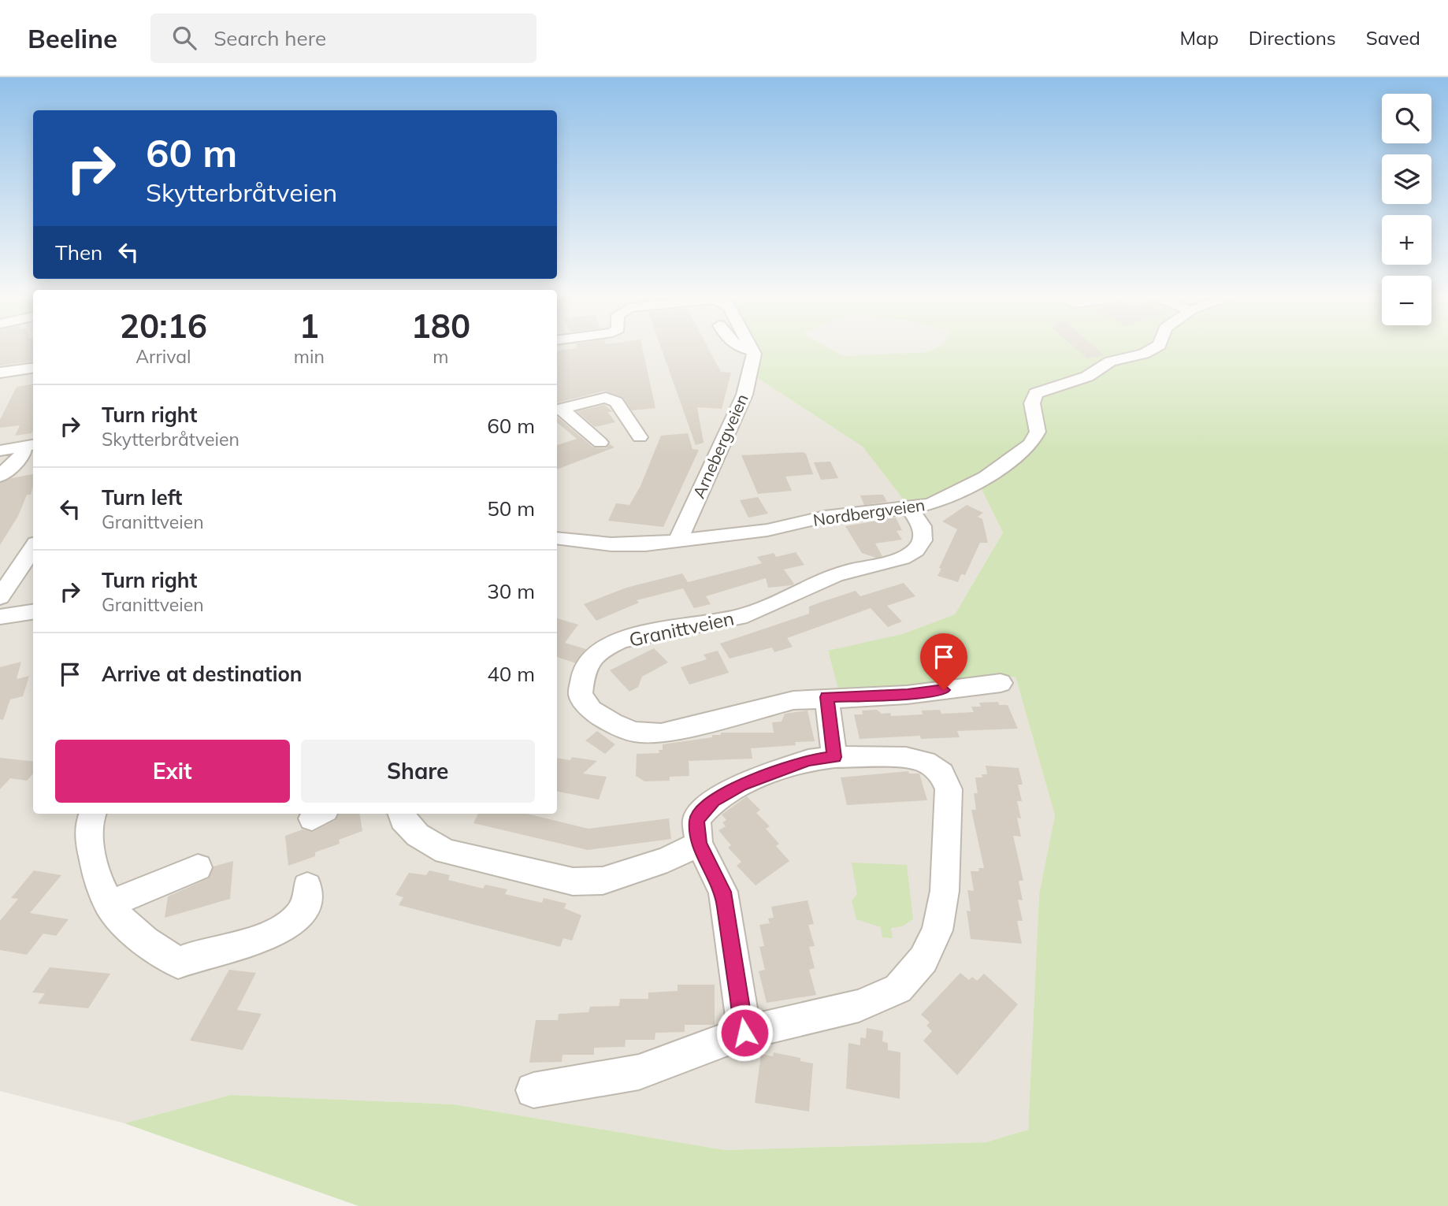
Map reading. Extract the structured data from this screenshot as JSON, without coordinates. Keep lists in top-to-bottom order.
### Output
{
  "streets": {
    "street": ["Arnebergveien", "Nordbergveien", "Granittveien"]
  },
  "crossings": [
    ["Arnebergveien", "Nordbergveien"],
    ["Nordbergveien", "Granittveien"]
  ],
  "page": {
    "header": "Beeline",
    "search": "Search here",
    "nav": ["Map", "Directions", "Saved"],
    "map_buttons": ["+", "−"],
    "turn": ["60 m", "Skytterbråtveien"],
    "then": "Then",
    "eta": [
      "20:16",
      "Arrival",
      "1",
      "min",
      "180",
      "m"
    ],
    "list": [
      {
        "name": "Turn right",
        "note": "Skytterbråtveien",
        "value": "60 m"
      },
      {
        "name": "Turn left",
        "note": "Granittveien",
        "value": "50 m"
      },
      {
        "name": "Turn right",
        "note": "Granittveien",
        "value": "30 m"
      },
      {
        "name": "Arrive at destination",
        "value": "40 m"
      }
    ],
    "buttons": ["Exit", "Share"]
  }
}
